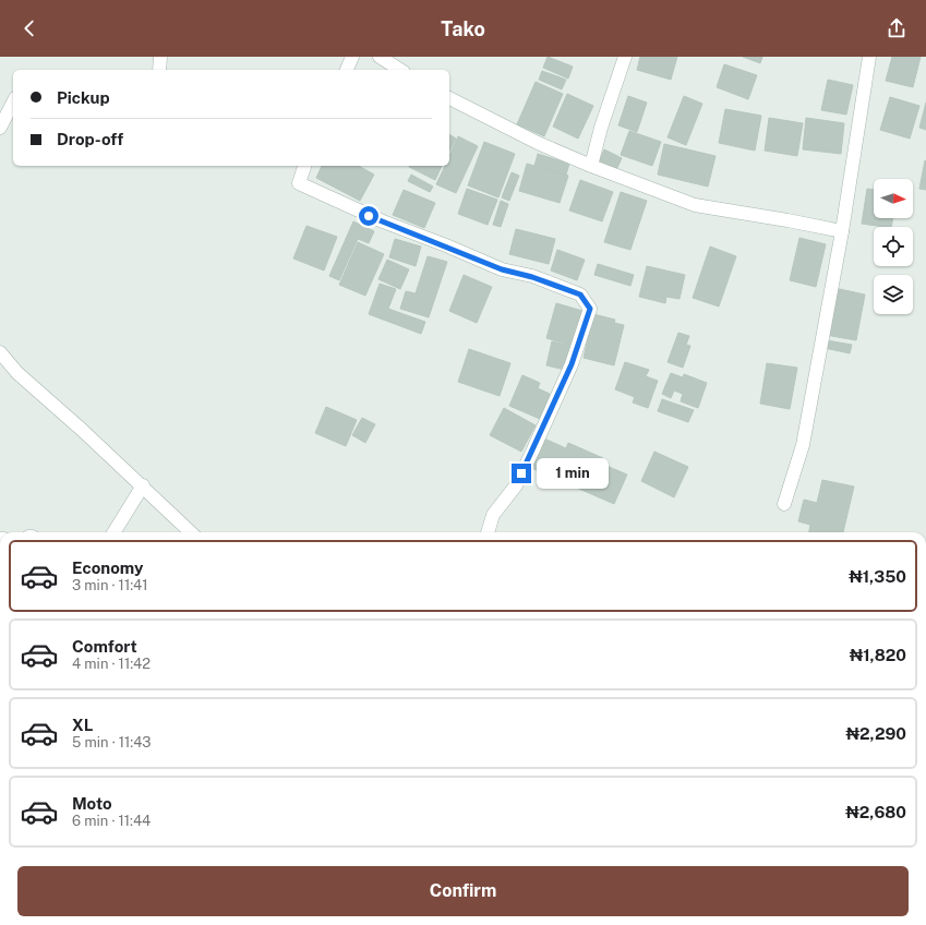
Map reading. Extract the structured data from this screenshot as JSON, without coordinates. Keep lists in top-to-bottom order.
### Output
{
  "north": "right",
  "page": {
    "header": "Tako",
    "banner": ["Pickup", "Drop-off"],
    "bubble": "1 min",
    "list": [
      {
        "name": "Economy",
        "note": "3 min · 11:41",
        "value": "₦1,350"
      },
      {
        "name": "Comfort",
        "note": "4 min · 11:42",
        "value": "₦1,820"
      },
      {
        "name": "XL",
        "note": "5 min · 11:43",
        "value": "₦2,290"
      },
      {
        "name": "Moto",
        "note": "6 min · 11:44",
        "value": "₦2,680"
      }
    ],
    "buttons": "Confirm"
  }
}
